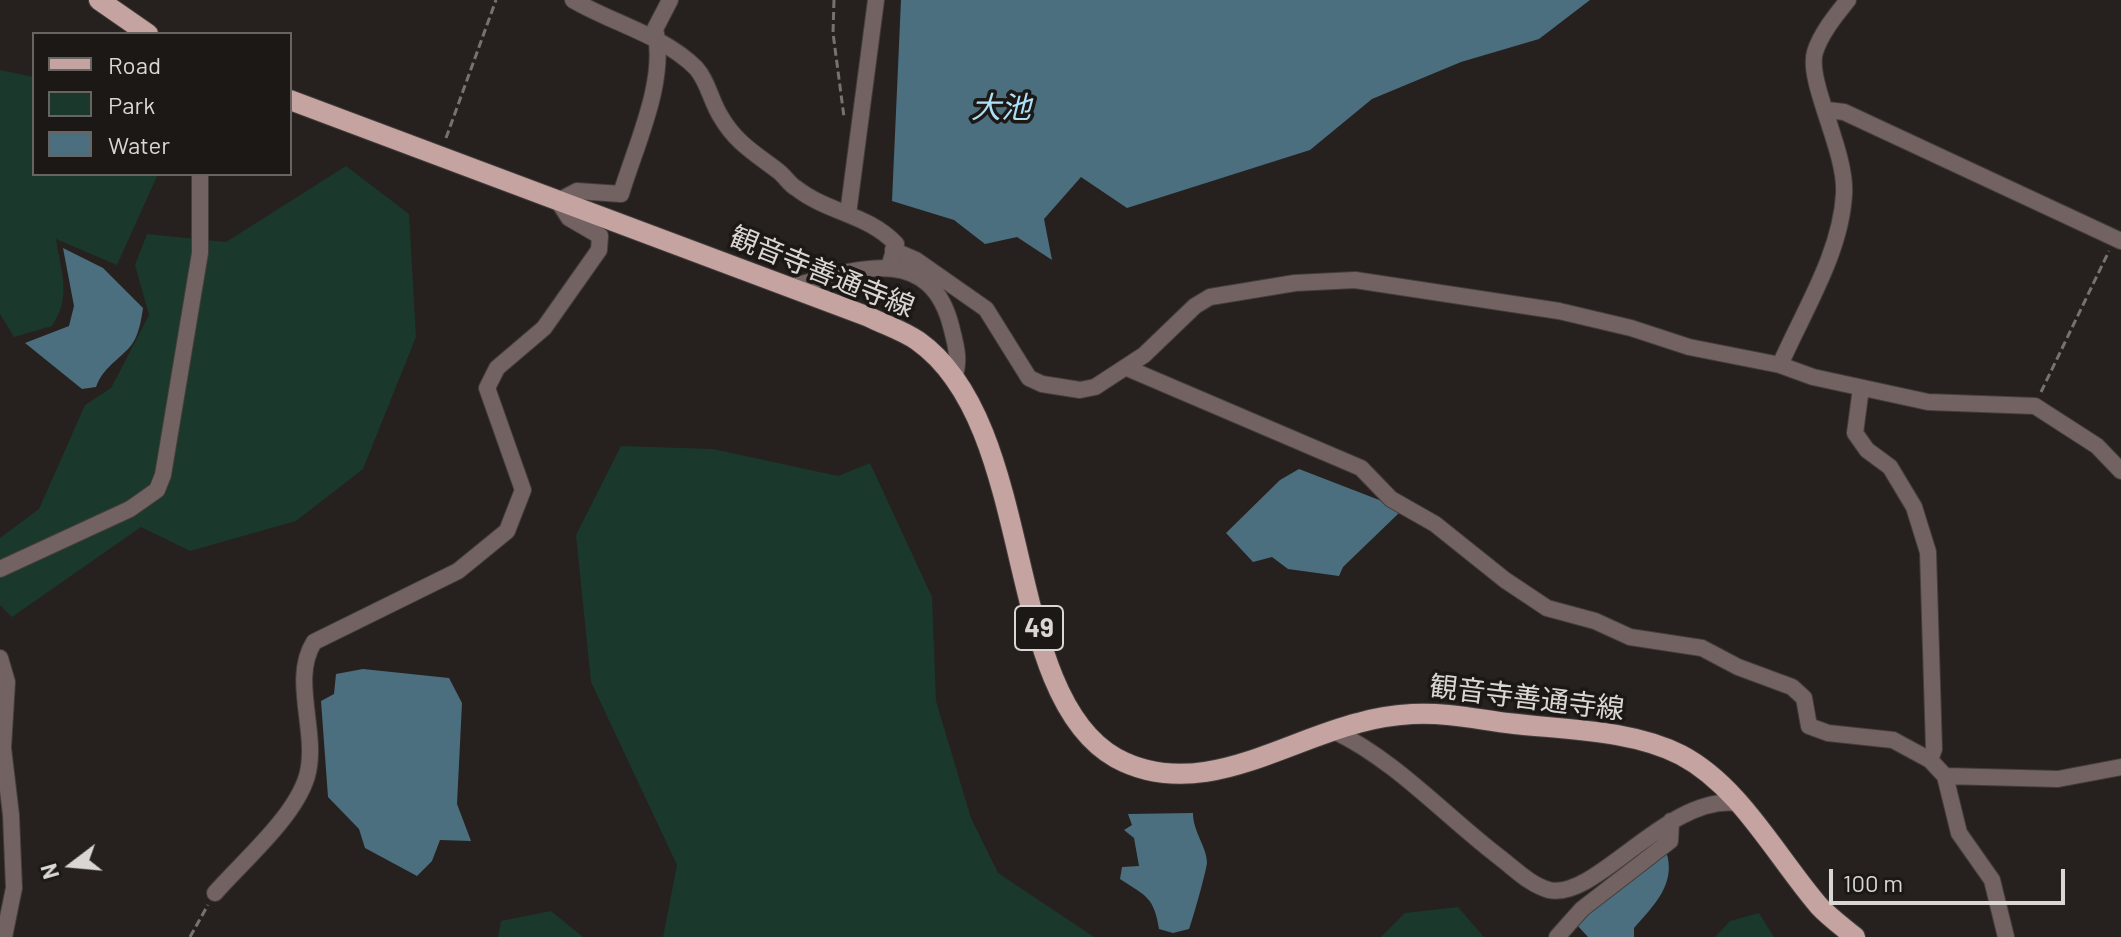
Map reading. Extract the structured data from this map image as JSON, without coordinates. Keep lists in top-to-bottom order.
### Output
{
  "streets": {
    "main road": ["観音寺善通寺線", "49"]
  },
  "water": ["大池"],
  "legend": ["Road", "Park", "Water"],
  "scale_bar": "100 m",
  "north": "left"
}
